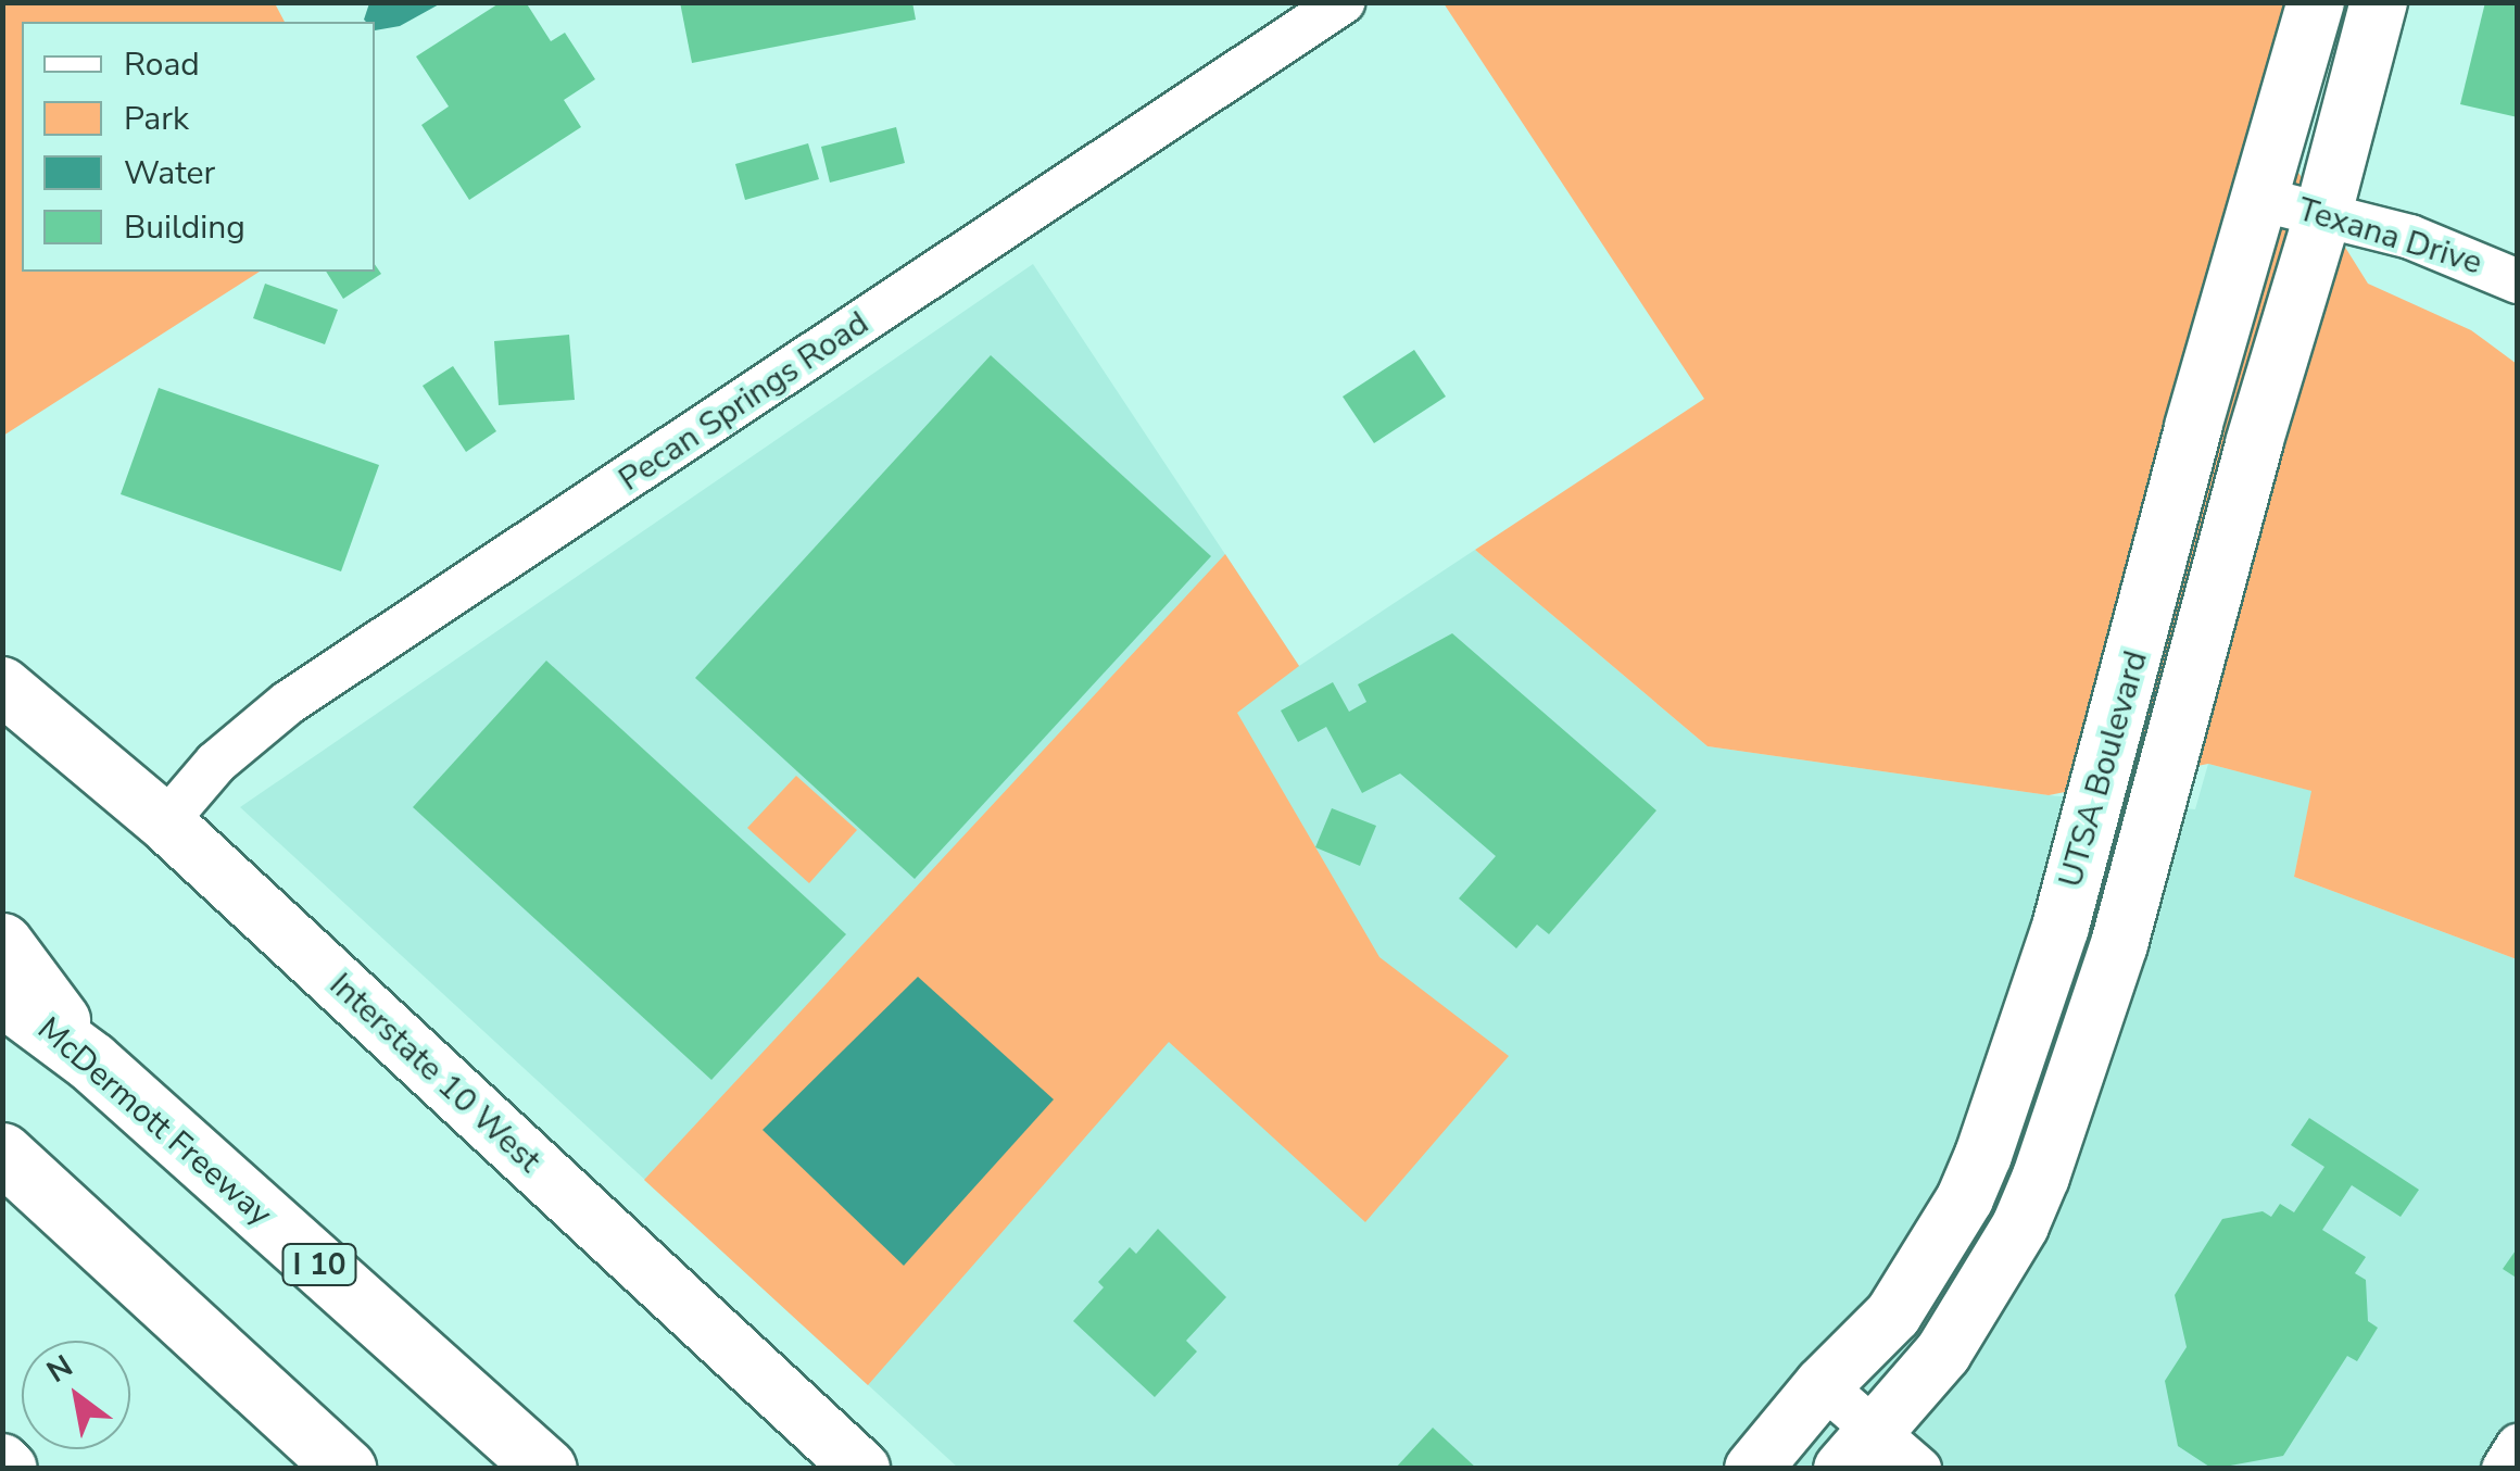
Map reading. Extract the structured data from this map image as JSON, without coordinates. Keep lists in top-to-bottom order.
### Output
{
  "streets": {
    "highway": ["McDermott Freeway", "I 10"],
    "main road": ["UTSA Boulevard", "Interstate 10 West"],
    "street": ["Texana Drive", "Pecan Springs Road"]
  },
  "crossings": [
    ["Texana Drive", "UTSA Boulevard"],
    ["Pecan Springs Road", "Interstate 10 West"]
  ],
  "legend": [
    "Road",
    "Park",
    "Water",
    "Building"
  ],
  "north": "top left"
}
